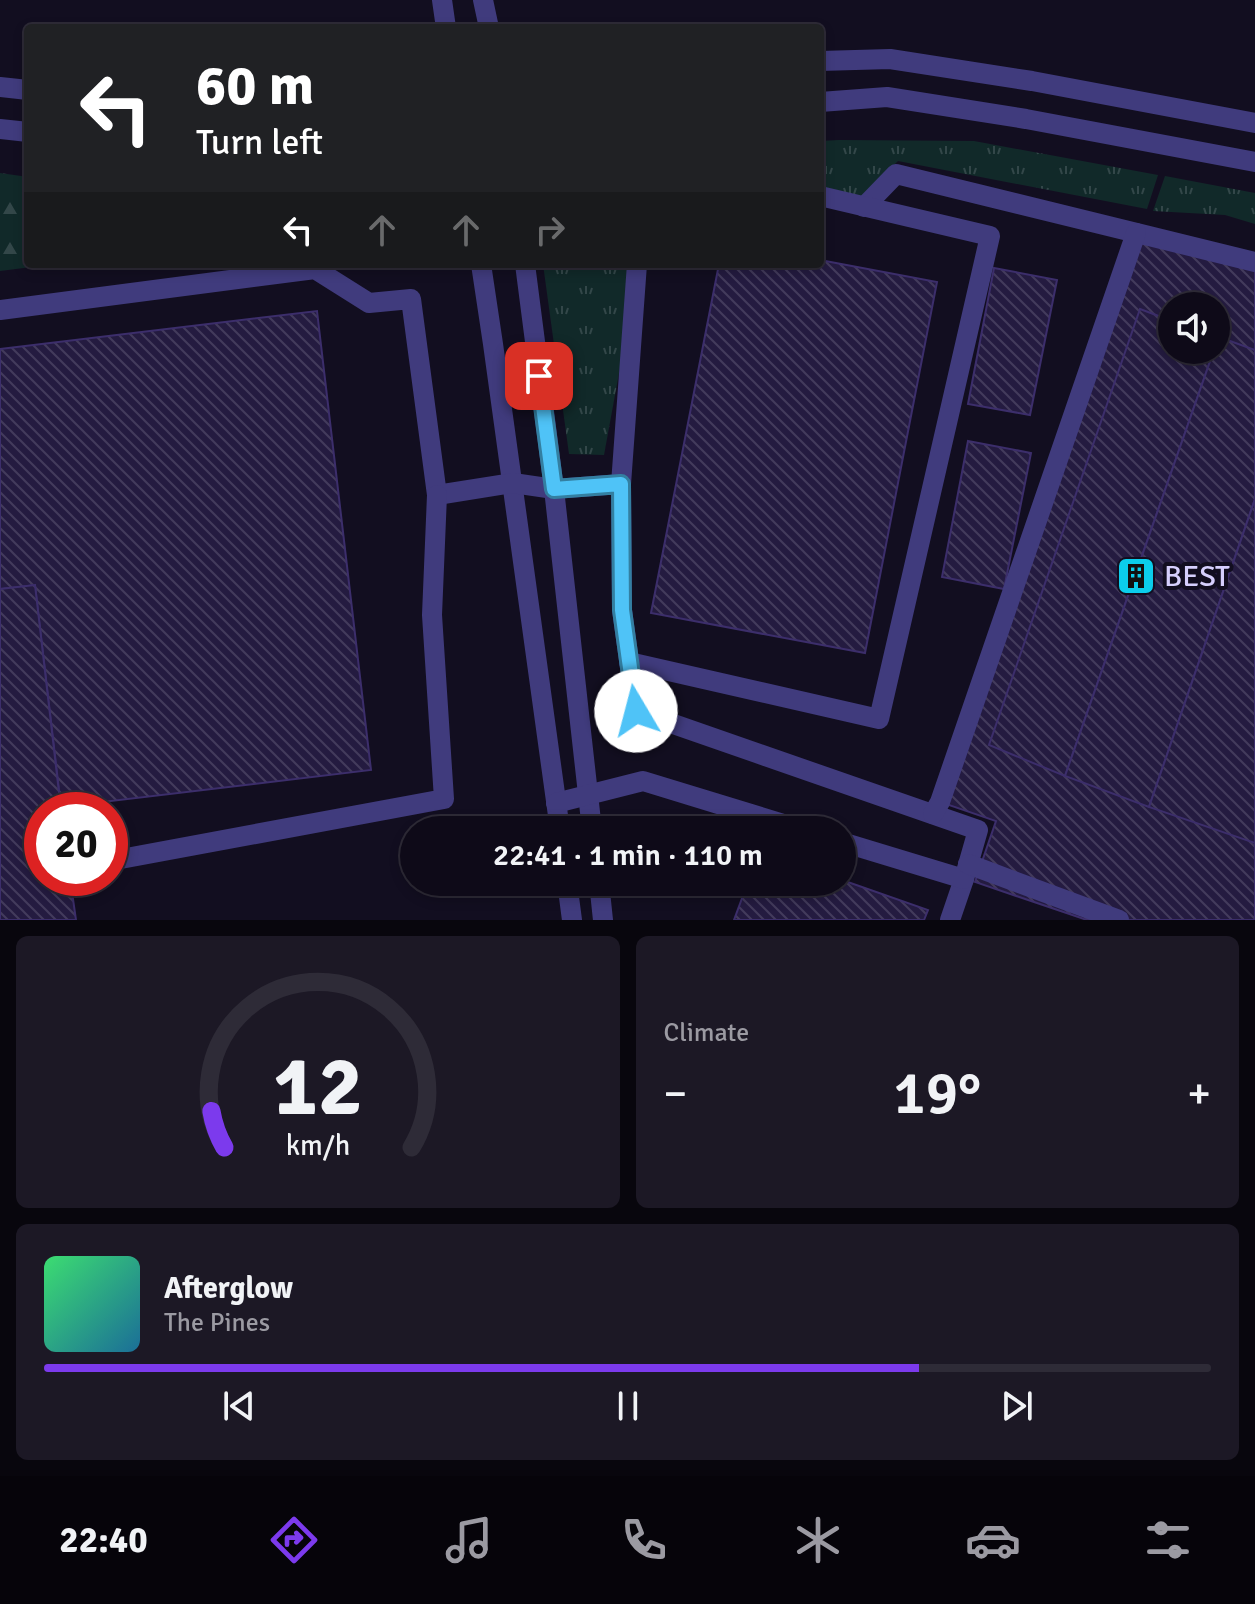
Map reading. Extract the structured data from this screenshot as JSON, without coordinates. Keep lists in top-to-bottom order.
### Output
{
  "places": {
    "building": ["BEST"]
  },
  "page": {
    "turn": ["60 m", "Turn left"],
    "limit": "20",
    "trip": "22:41 · 1 min · 110 m",
    "tile": "Climate",
    "heat": ["−", "19°", "+"],
    "song": ["Afterglow", "The Pines"],
    "tabs": "22:40",
    "gauge": ["12", "km/h"]
  }
}
